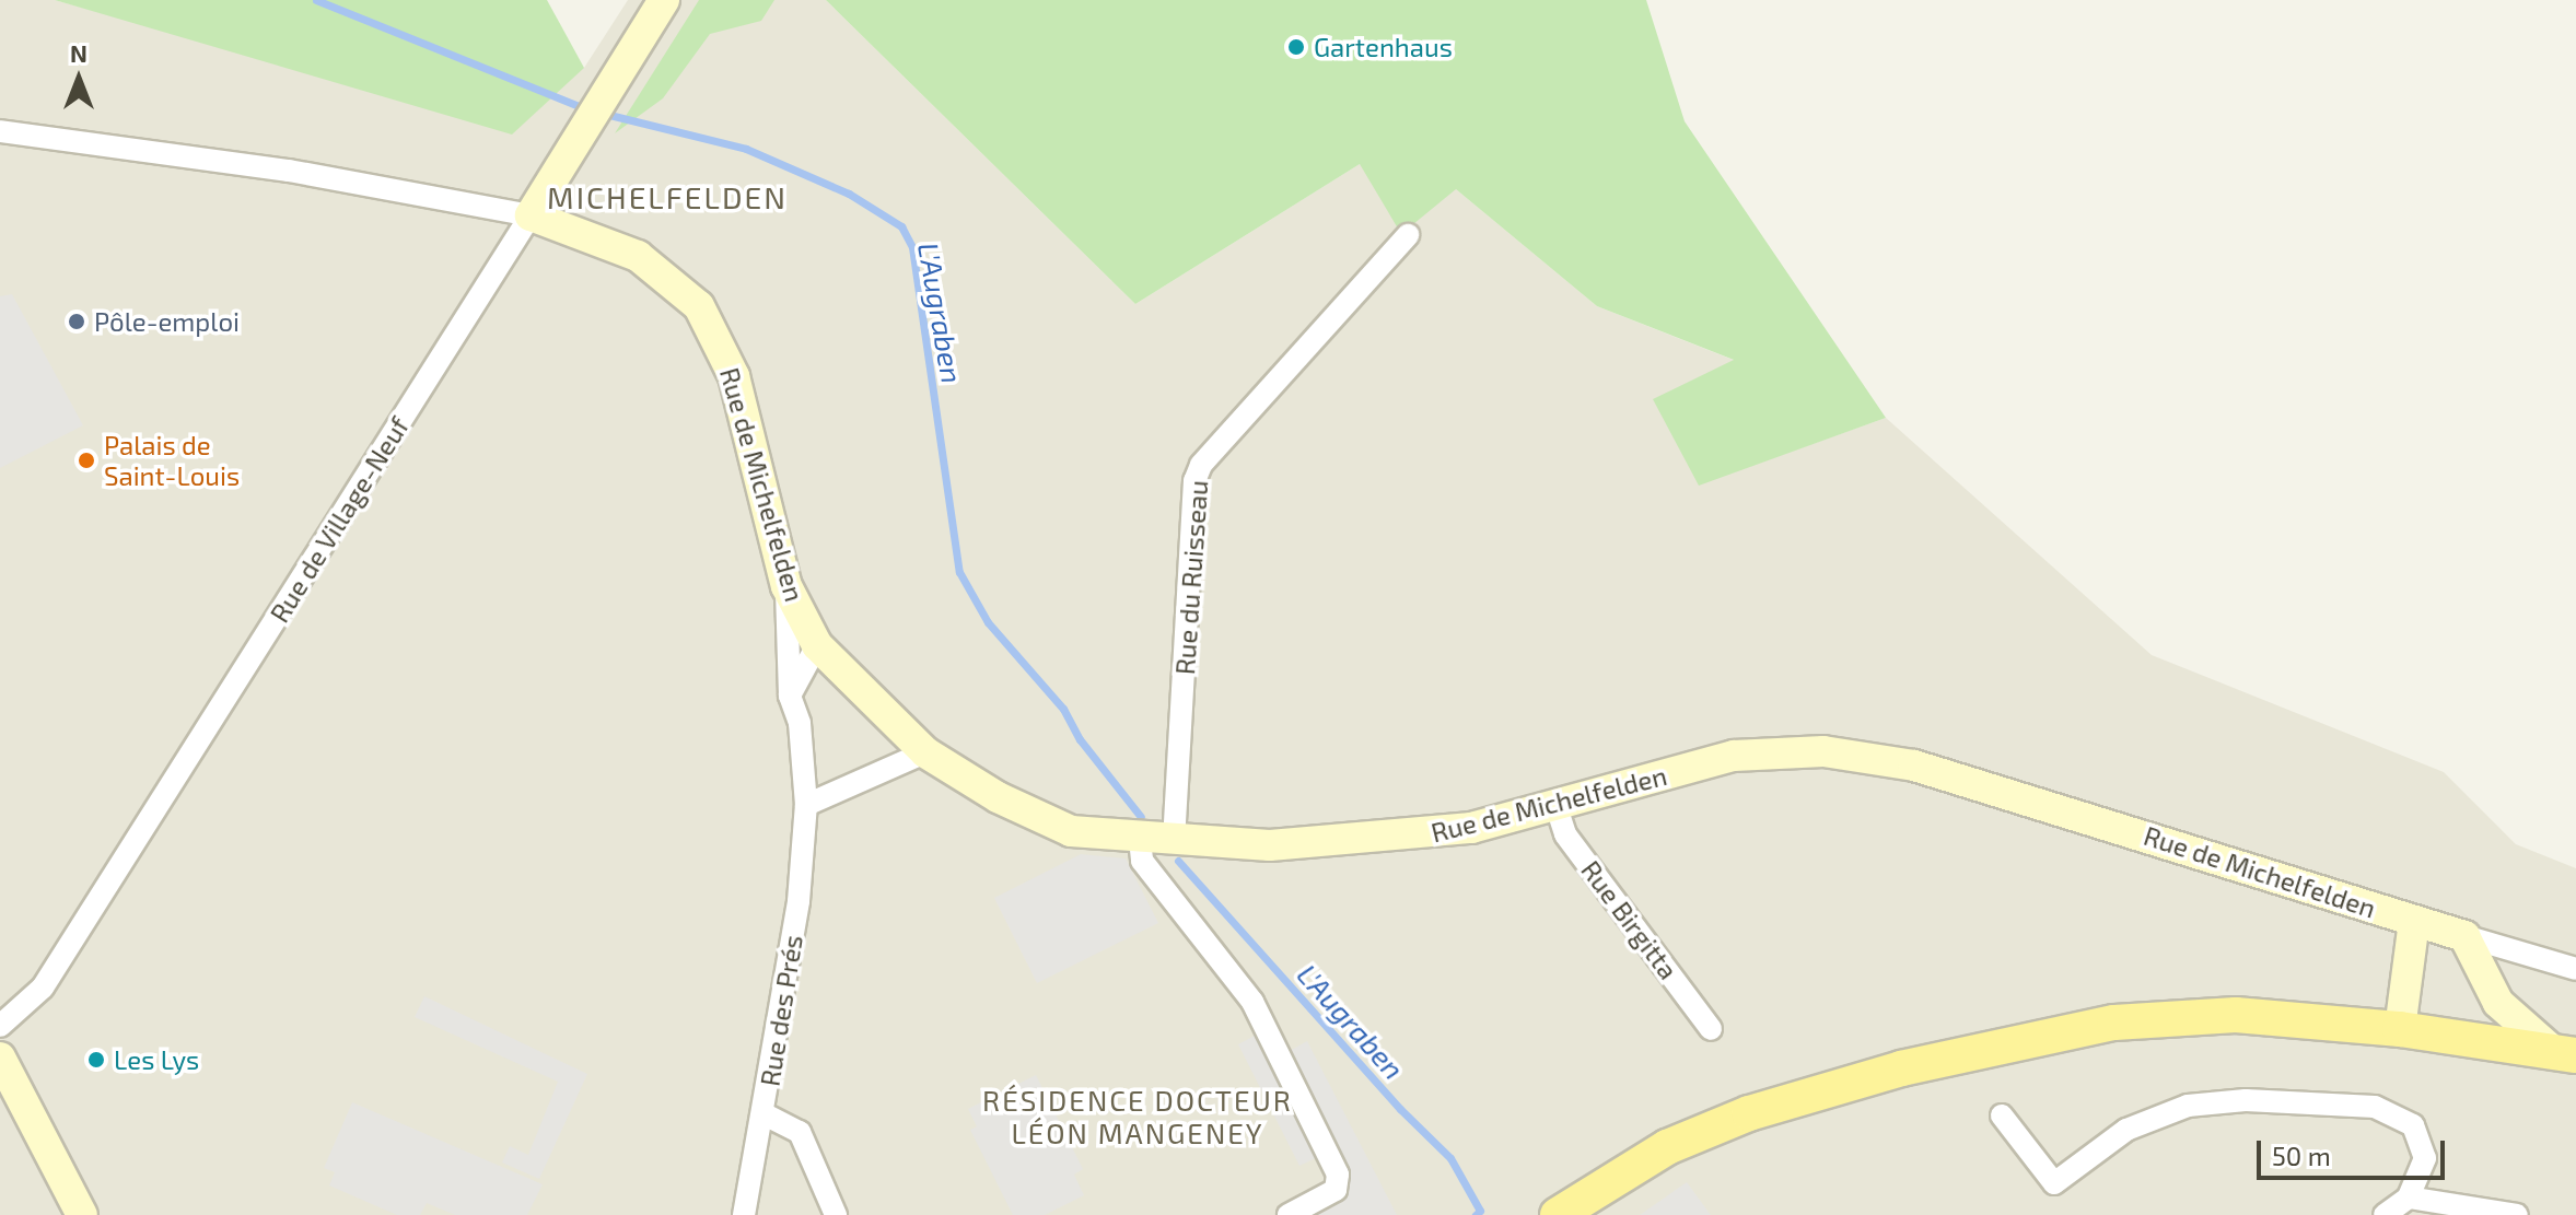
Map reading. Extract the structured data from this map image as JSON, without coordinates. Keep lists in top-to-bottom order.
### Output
{
  "streets": {
    "street": [
      "Rue de Michelfelden",
      "Rue de Village-Neuf",
      "Rue du Ruisseau",
      "Rue Birgitta",
      "Rue des Prés"
    ]
  },
  "crossings": [
    ["Rue de Michelfelden", "Rue de Village-Neuf"],
    ["Rue de Michelfelden", "Rue du Ruisseau"],
    ["Rue de Michelfelden", "Rue Birgitta"],
    ["Rue de Michelfelden", "Rue des Prés"]
  ],
  "districts": ["MICHELFELDEN", "RÉSIDENCE DOCTEUR LÉON MANGENEY"],
  "water": ["L'Augraben"],
  "places": [
    "Gartenhaus",
    "Pôle-emploi",
    "Palais de Saint-Louis",
    "Les Lys"
  ],
  "scale_bar": "50 m",
  "north": "top"
}
